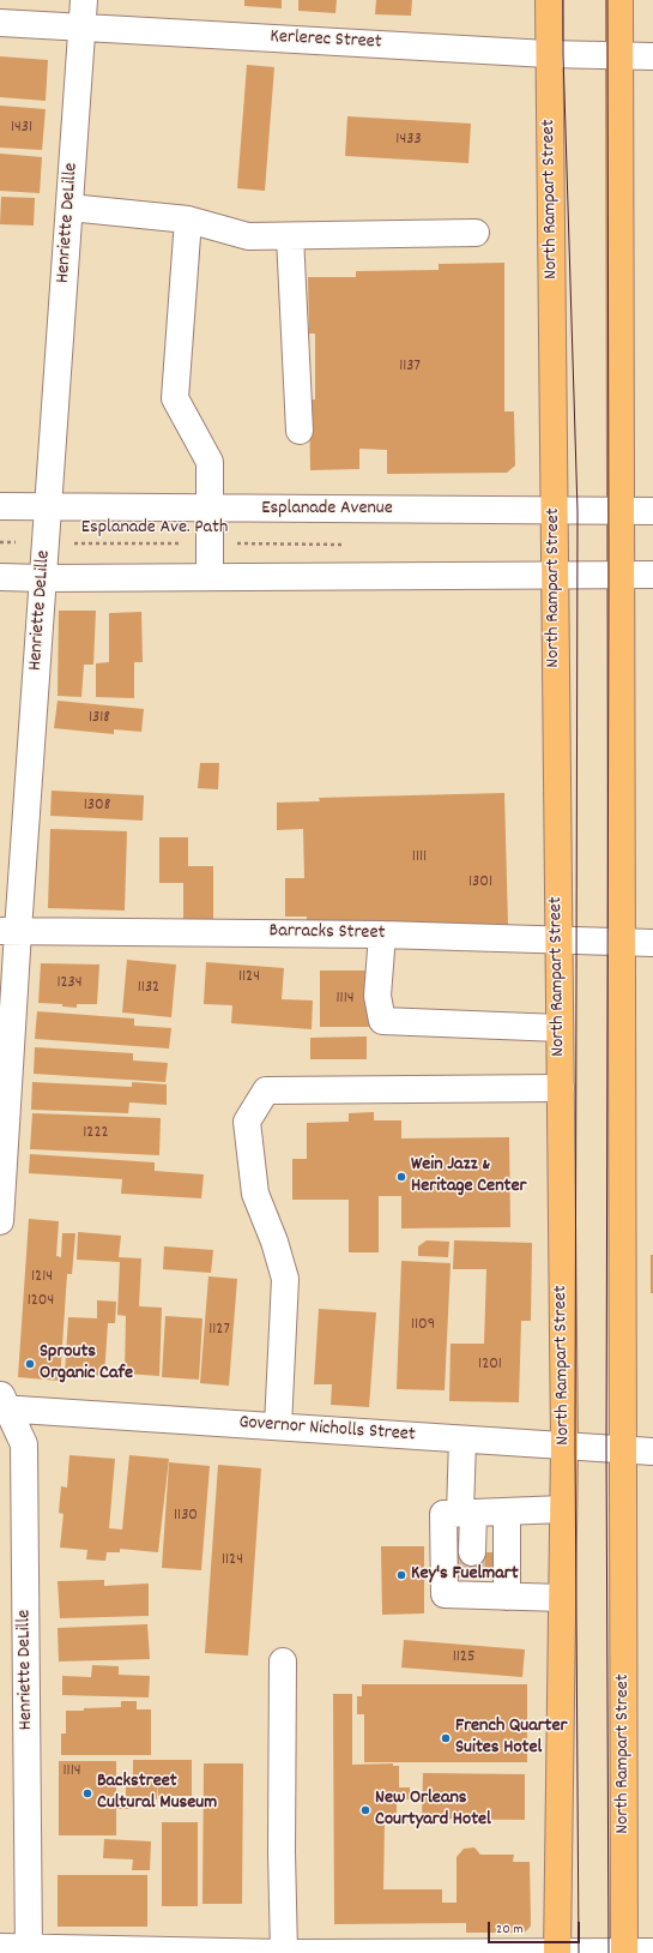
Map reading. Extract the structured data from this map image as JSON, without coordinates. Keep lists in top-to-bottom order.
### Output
{
  "streets": {
    "main road": ["North Rampart Street"],
    "street": [
      "Kerlerec Street",
      "Henriette DeLille",
      "Esplanade Avenue",
      "Barracks Street",
      "Governor Nicholls Street"
    ],
    "path": ["Esplanade Ave. Path"]
  },
  "crossings": [
    ["Kerlerec Street", "North Rampart Street"],
    ["Kerlerec Street", "Henriette DeLille"],
    ["North Rampart Street", "Esplanade Avenue"],
    ["North Rampart Street", "Barracks Street"],
    ["North Rampart Street", "Governor Nicholls Street"],
    ["Henriette DeLille", "Esplanade Avenue"],
    ["Henriette DeLille", "Esplanade Ave. Path"],
    ["Henriette DeLille", "Barracks Street"],
    ["Henriette DeLille", "Governor Nicholls Street"]
  ],
  "places": [
    "Wein Jazz & Heritage Center",
    "Sprouts Organic Cafe",
    "Key's Fuelmart",
    "French Quarter Suites Hotel",
    "Backstreet Cultural Museum",
    "New Orleans Courtyard Hotel"
  ],
  "house_numbers": [
    "1431",
    "1433",
    "1137",
    "1318",
    "1308",
    "1111",
    "1301",
    "1124",
    "1234",
    "1132",
    "1114",
    "1222",
    "1214",
    "1204",
    "1109",
    "1127",
    "1201",
    "1130",
    "1124",
    "1125",
    "1114"
  ],
  "scale_bar": "20 m"
}
